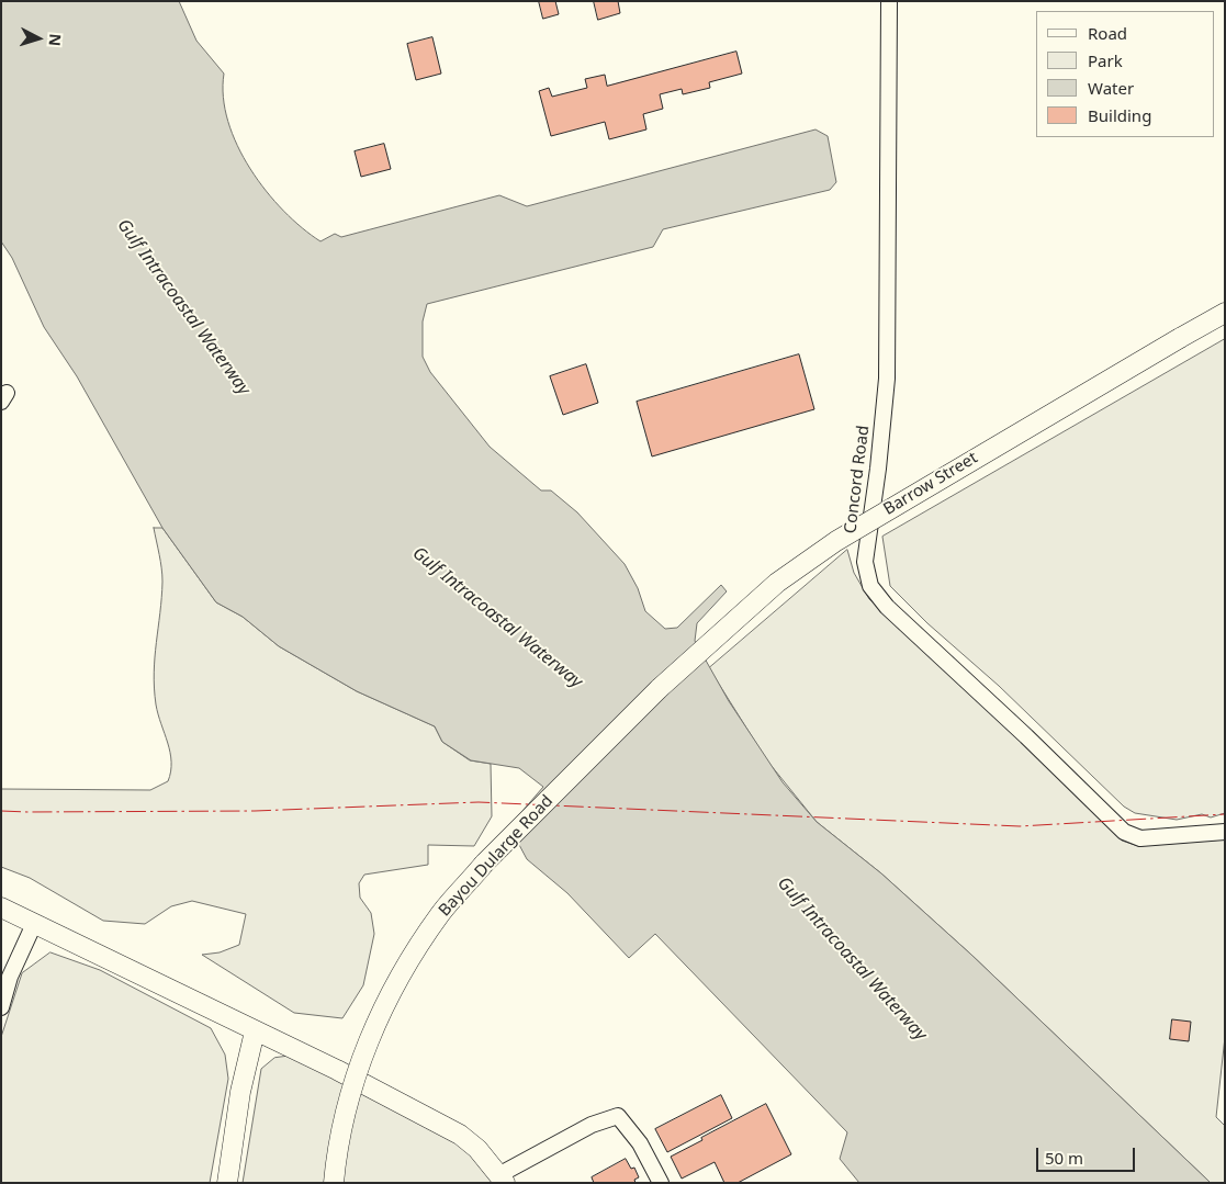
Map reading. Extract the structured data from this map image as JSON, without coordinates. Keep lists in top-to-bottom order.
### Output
{
  "streets": {
    "main road": ["Barrow Street", "Bayou Dularge Road"],
    "street": ["Concord Road"]
  },
  "crossings": [
    ["Barrow Street", "Bayou Dularge Road"]
  ],
  "water": ["Gulf Intracoastal Waterway"],
  "legend": [
    "Road",
    "Park",
    "Water",
    "Building"
  ],
  "scale_bar": "50 m",
  "north": "right"
}
